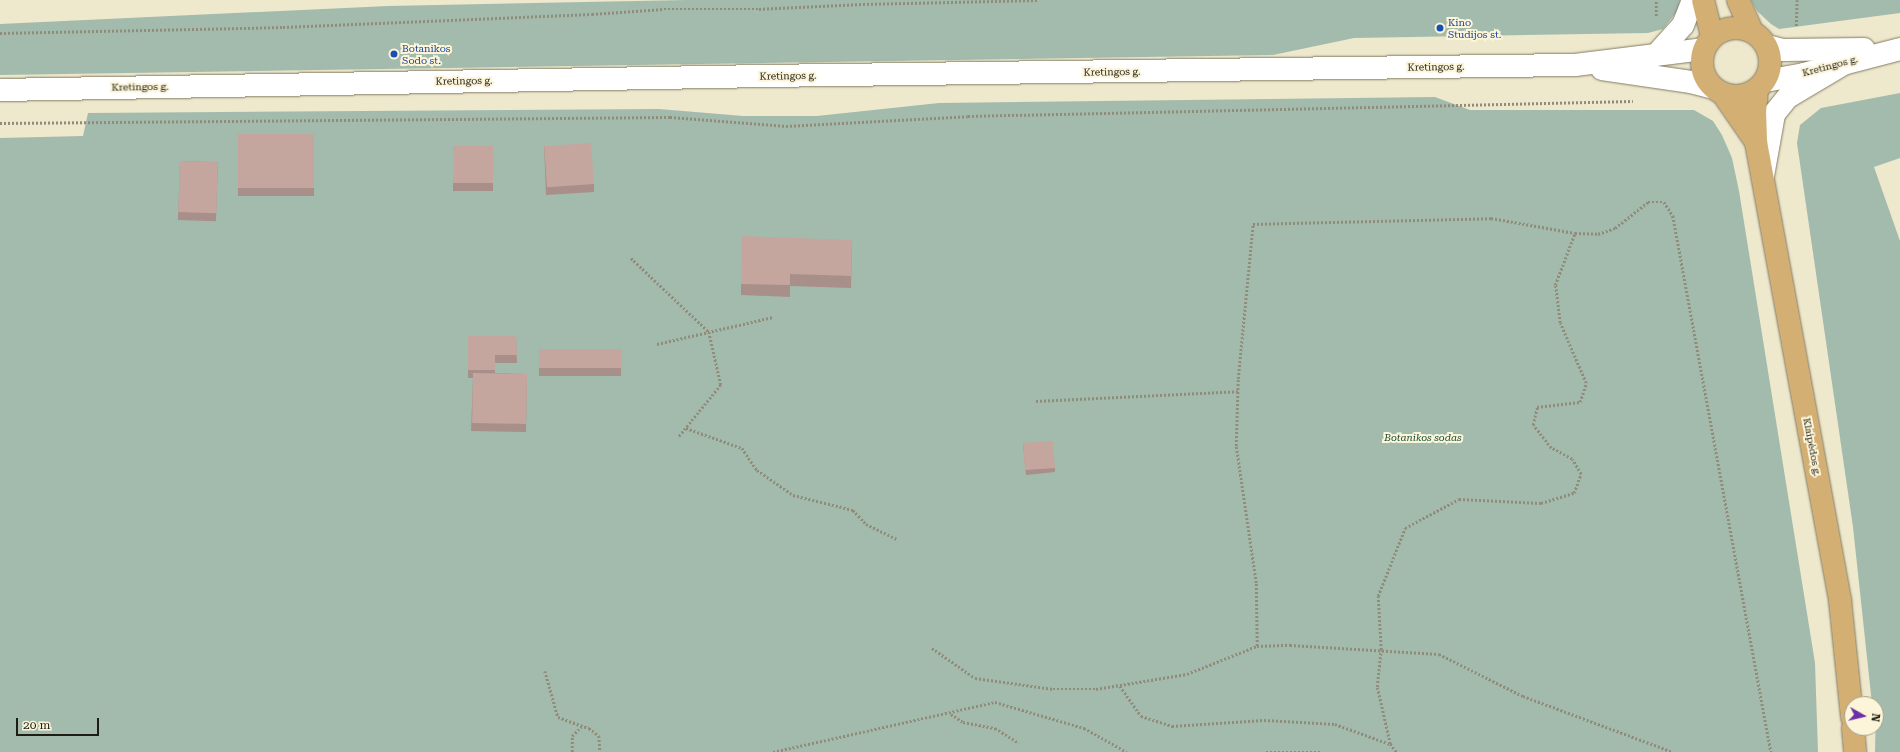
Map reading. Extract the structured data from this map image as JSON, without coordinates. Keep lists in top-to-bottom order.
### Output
{
  "streets": {
    "main road": ["Klaipėdos g."],
    "street": ["Kretingos g."]
  },
  "crossings": [
    ["Kretingos g.", "Klaipėdos g."]
  ],
  "parks": ["Botanikos sodas"],
  "places": ["Kino Studijos st.", "Botanikos Sodo st."],
  "scale_bar": "20 m",
  "north": "right"
}
